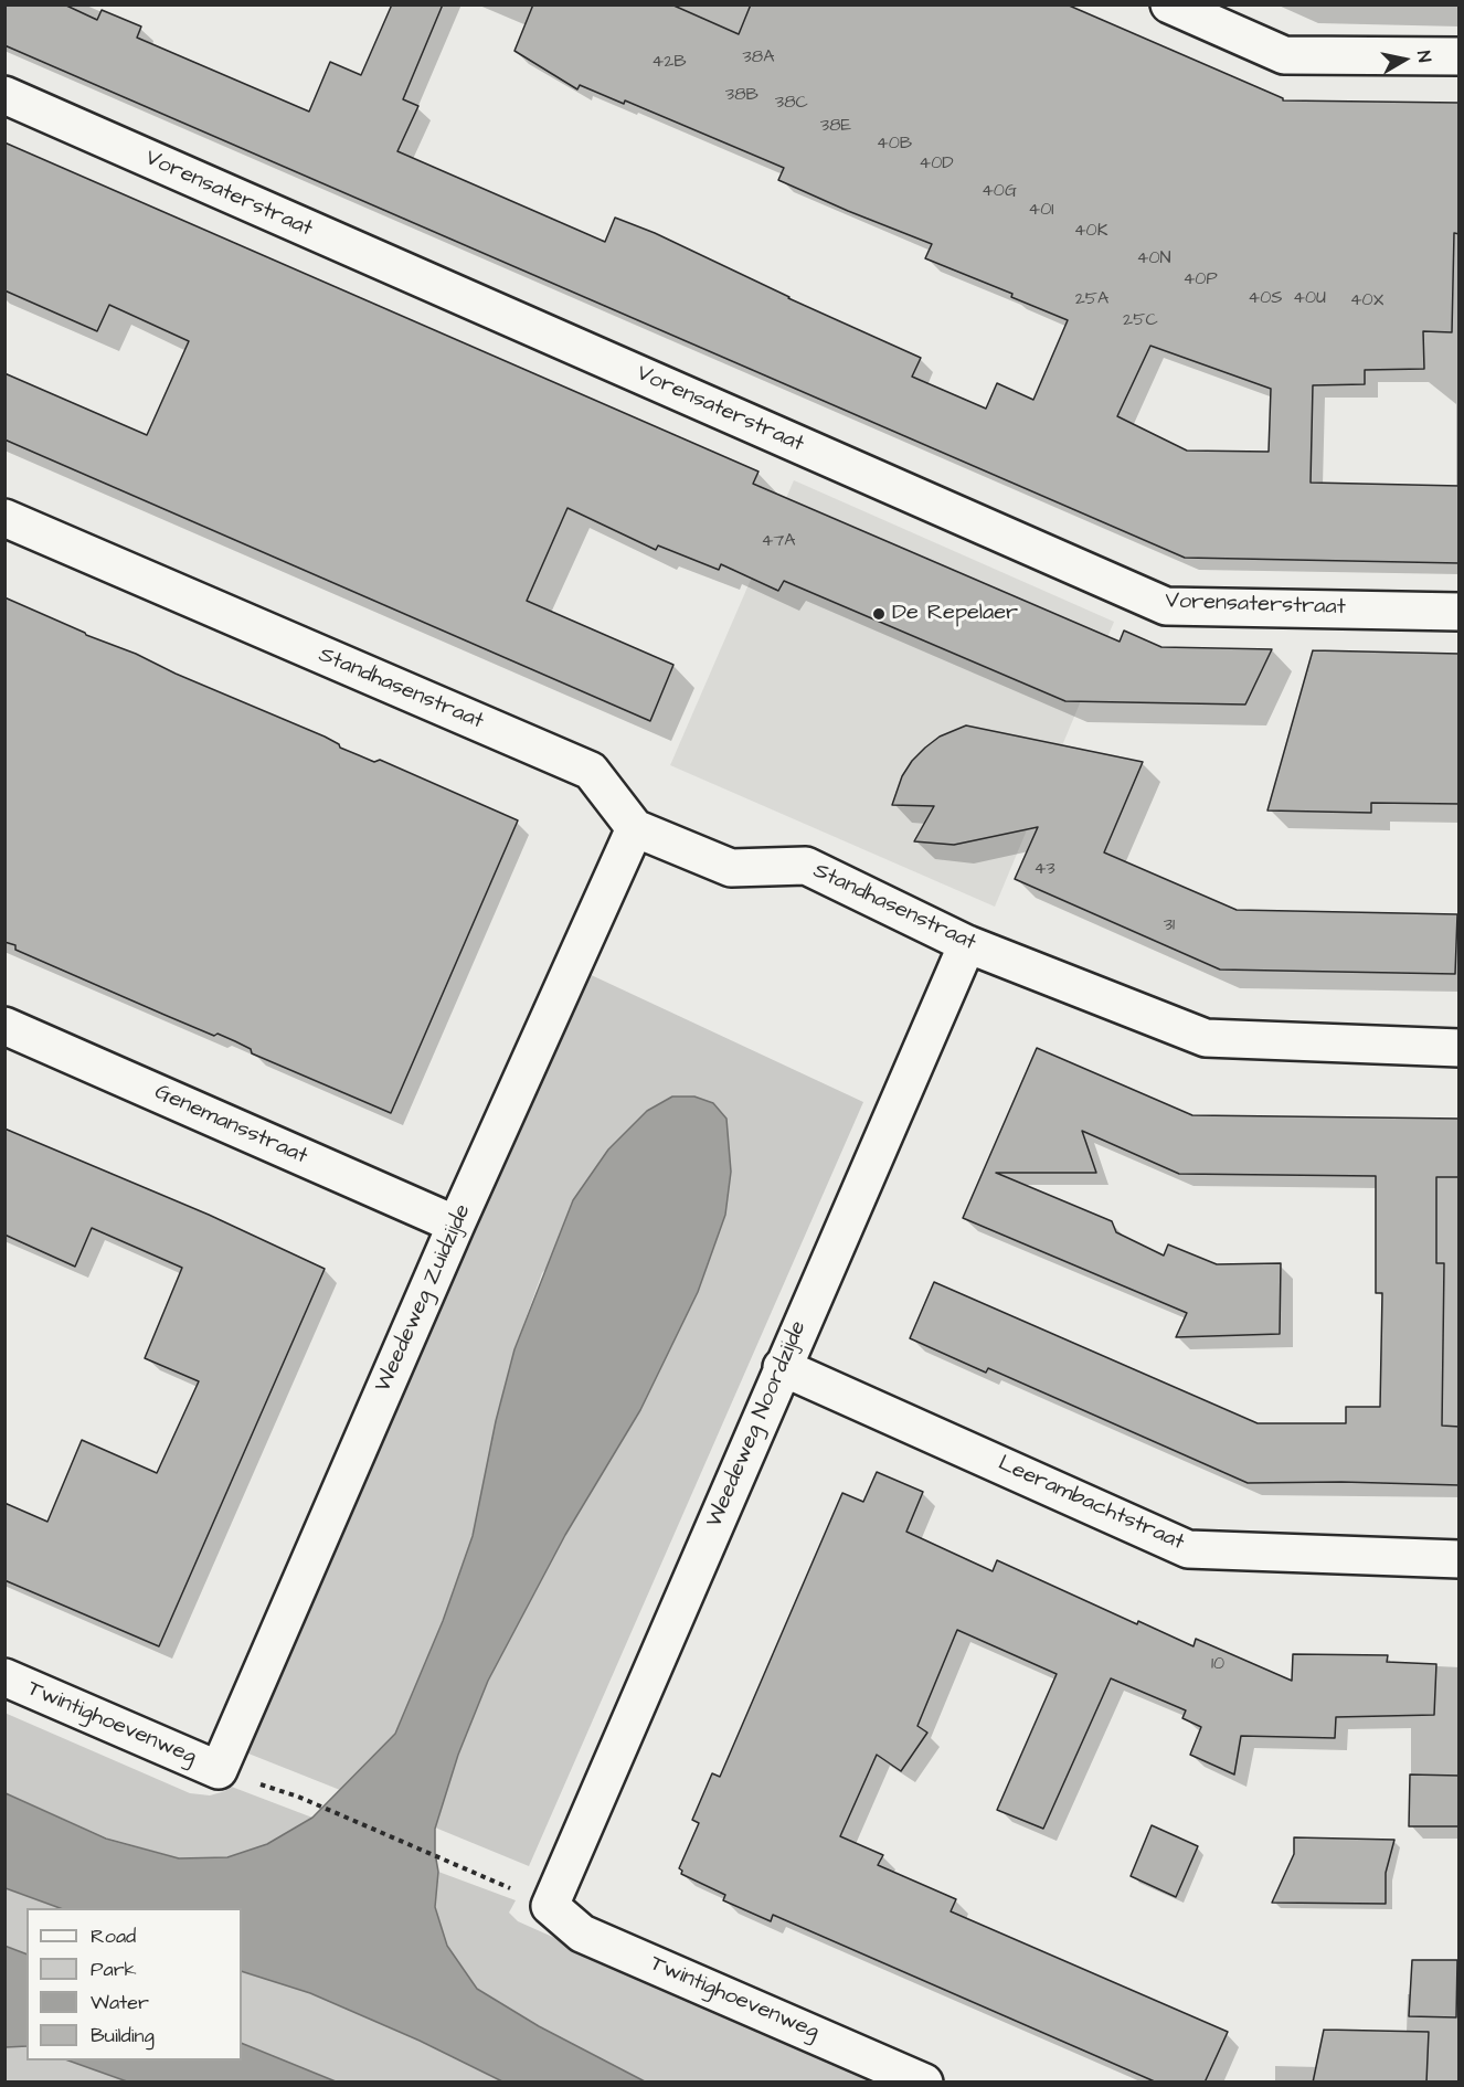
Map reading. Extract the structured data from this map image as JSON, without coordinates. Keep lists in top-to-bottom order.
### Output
{
  "streets": {
    "street": [
      "Vorensaterstraat",
      "Standhasenstraat",
      "Genemansstraat",
      "Weedeweg Zuidzijde",
      "Weedeweg Noordzijde",
      "Leerambachtstraat",
      "Twintighoevenweg"
    ]
  },
  "crossings": [
    ["Standhasenstraat", "Weedeweg Zuidzijde"],
    ["Standhasenstraat", "Weedeweg Noordzijde"],
    ["Genemansstraat", "Weedeweg Zuidzijde"],
    ["Weedeweg Zuidzijde", "Twintighoevenweg"],
    ["Weedeweg Noordzijde", "Leerambachtstraat"],
    ["Weedeweg Noordzijde", "Twintighoevenweg"]
  ],
  "places": ["De Repelaer"],
  "house_numbers": [
    "38A",
    "42B",
    "38B",
    "38C",
    "38E",
    "40B",
    "40D",
    "40G",
    "40I",
    "40K",
    "40N",
    "40P",
    "40S",
    "40U",
    "25A",
    "40X",
    "25C",
    "47A",
    "43",
    "31",
    "10"
  ],
  "legend": [
    "Road",
    "Park",
    "Water",
    "Building"
  ],
  "north": "right"
}
